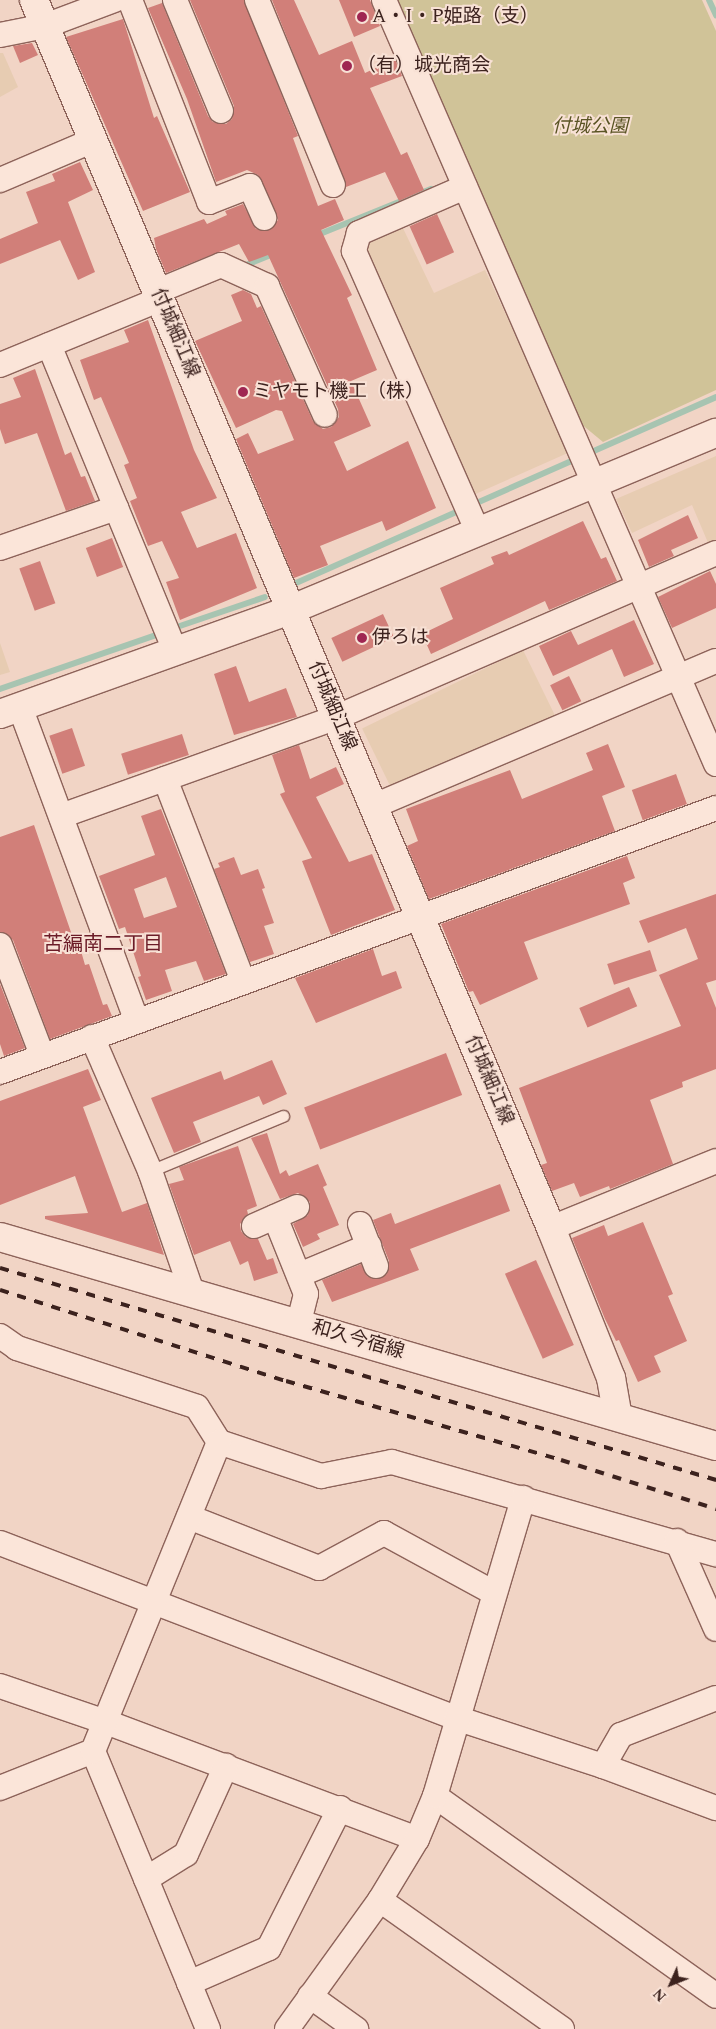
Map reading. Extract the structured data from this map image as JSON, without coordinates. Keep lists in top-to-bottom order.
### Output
{
  "streets": {
    "main road": ["付城細江線", "和久今宿線"]
  },
  "crossings": [
    ["付城細江線", "和久今宿線"]
  ],
  "districts": ["苫編南二丁目"],
  "parks": ["付城公園"],
  "places": [
    "A・I・P姫路（支）",
    "（有）城光商会",
    "ミヤモト機工（株）",
    "伊ろは"
  ],
  "north": "bottom left"
}
